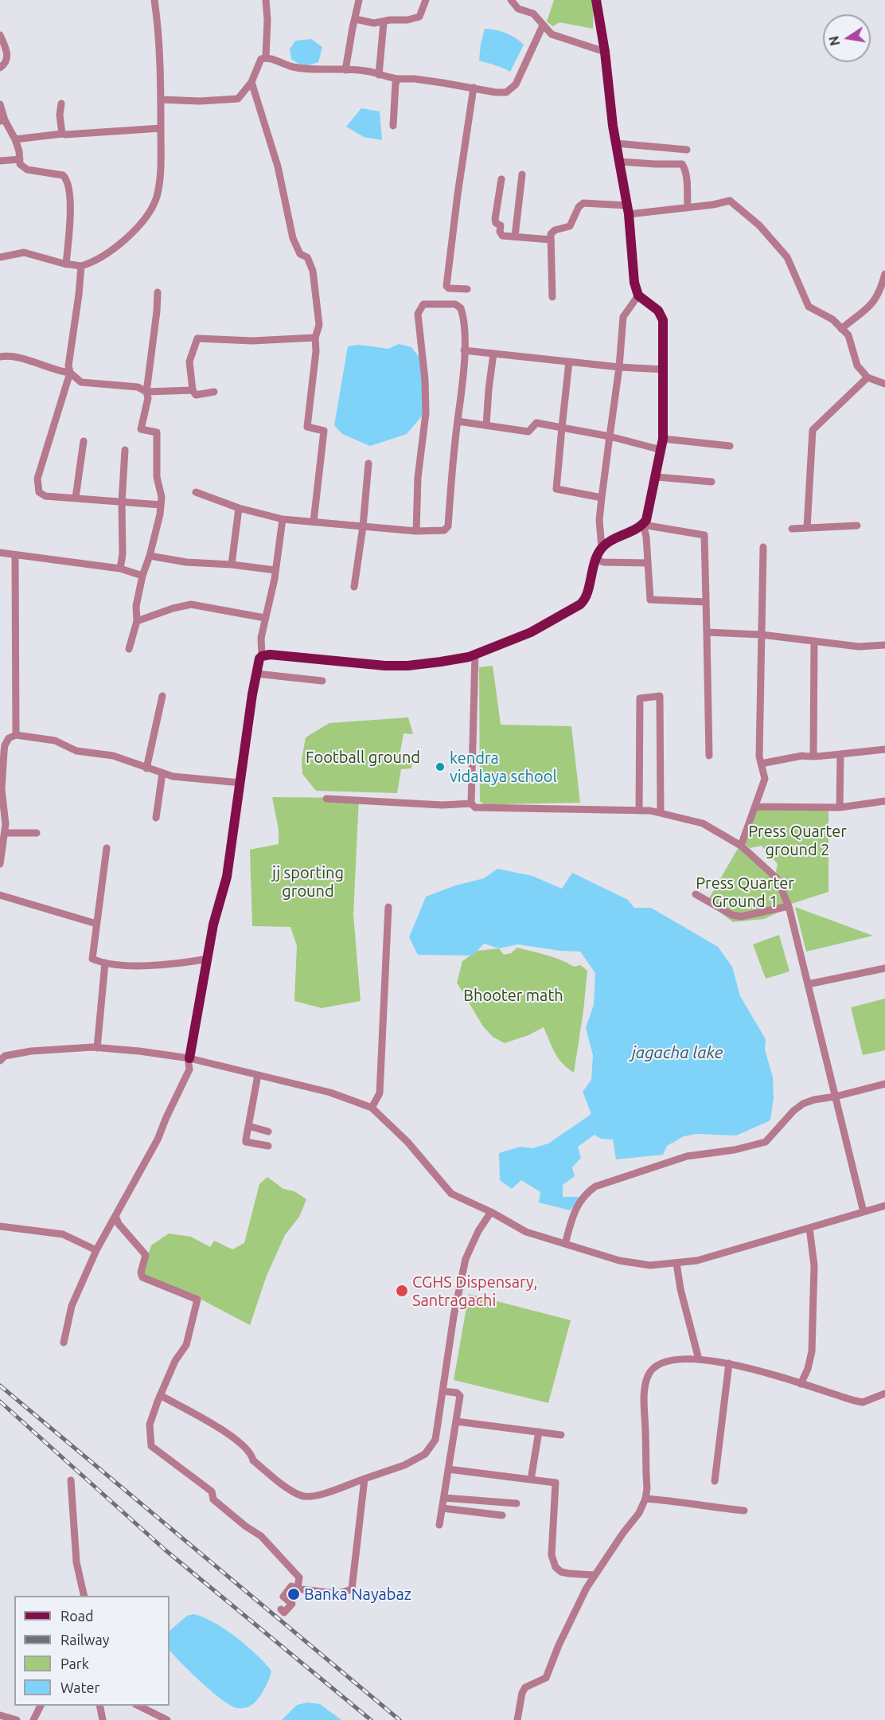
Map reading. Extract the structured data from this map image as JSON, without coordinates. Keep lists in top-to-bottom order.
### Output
{
  "water": ["jagacha lake"],
  "parks": [
    "Football ground",
    "Press Quarter ground 2",
    "jj sporting ground",
    "Press Quarter Ground 1",
    "Bhooter math"
  ],
  "places": ["kendra vidalaya school", "CGHS Dispensary, Santragachi", "Banka Nayabaz"],
  "legend": [
    "Road",
    "Railway",
    "Park",
    "Water"
  ],
  "north": "left"
}
